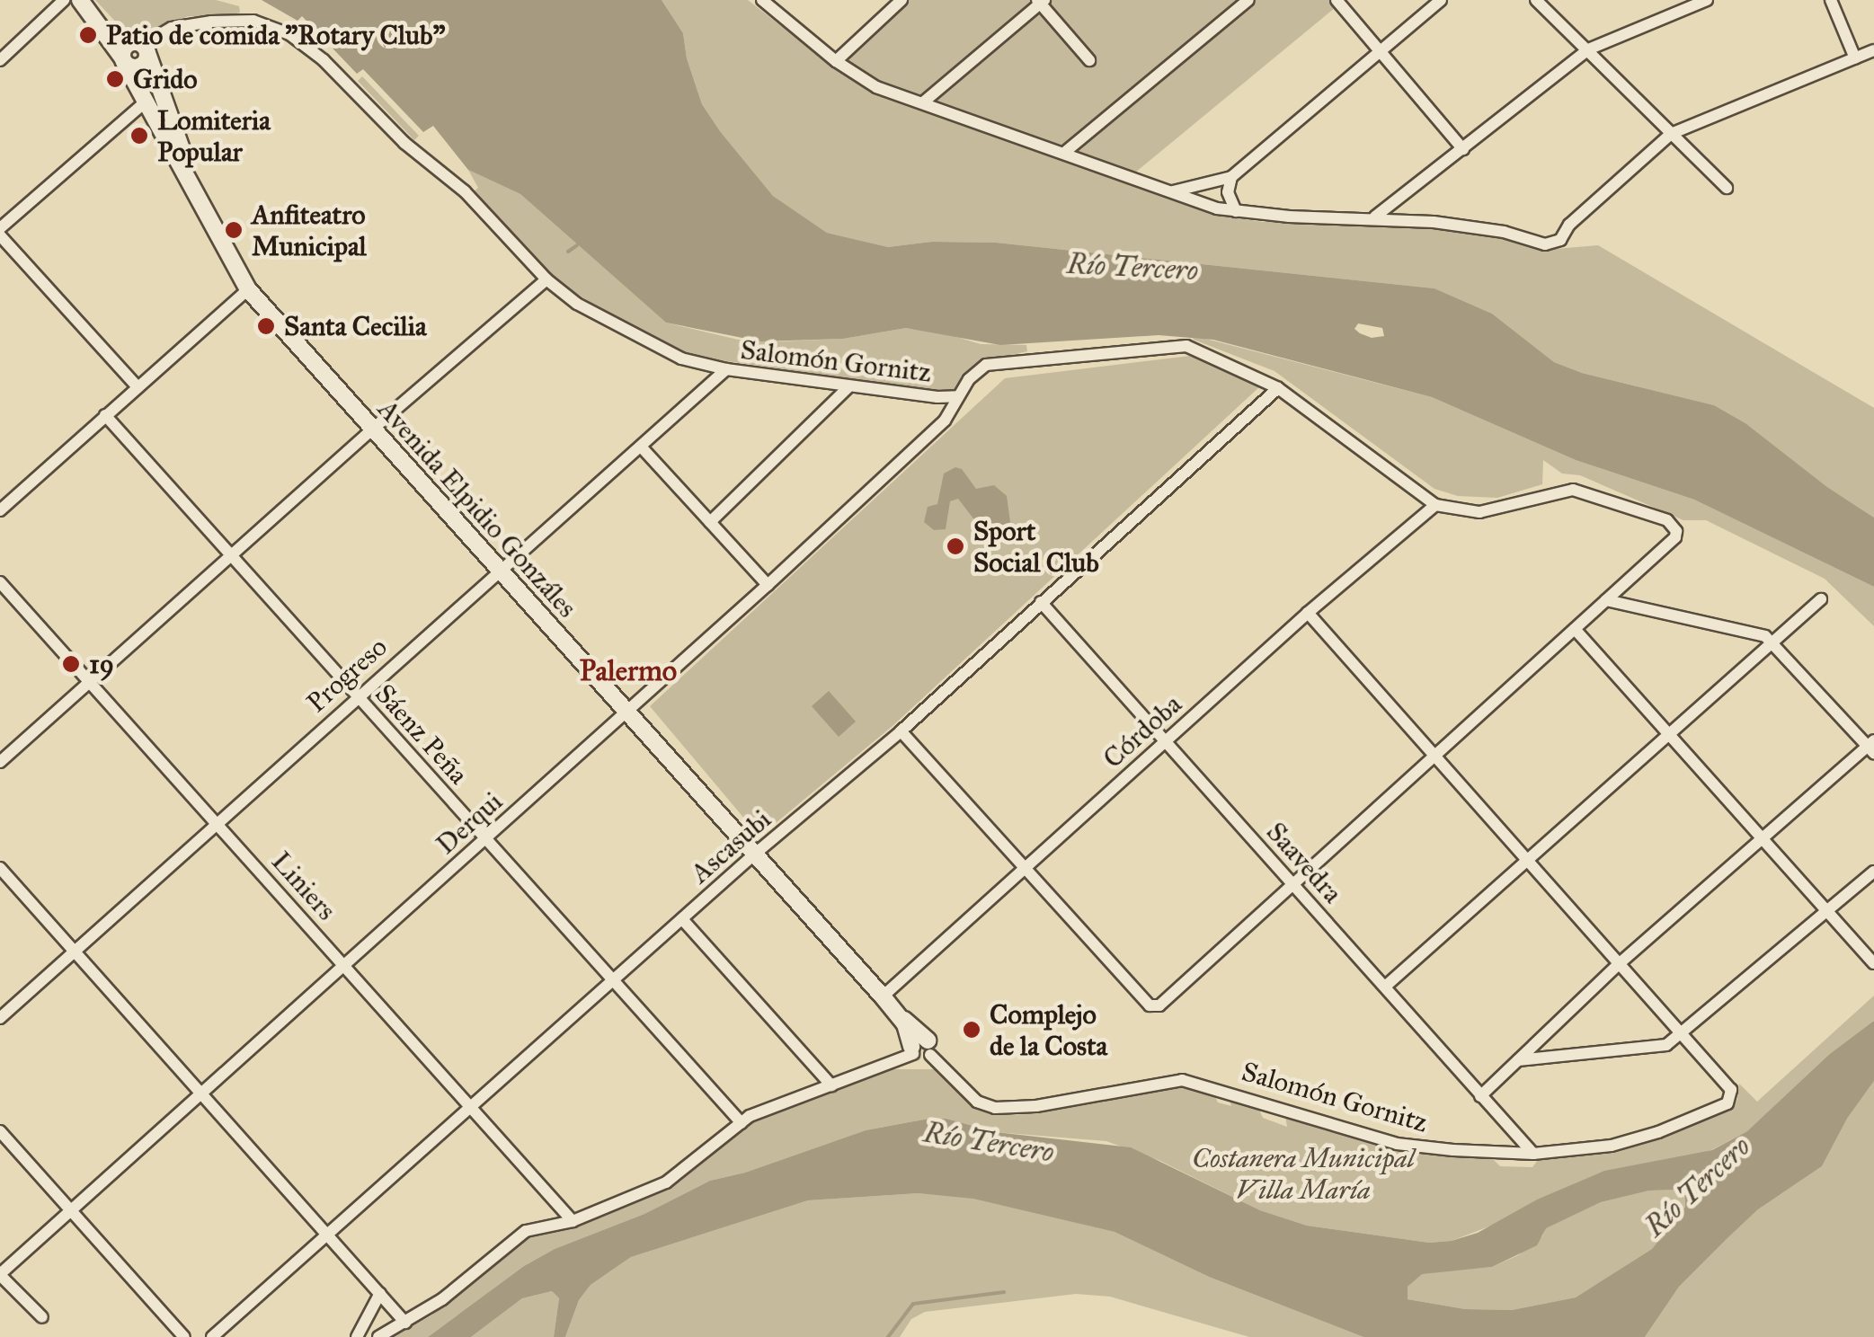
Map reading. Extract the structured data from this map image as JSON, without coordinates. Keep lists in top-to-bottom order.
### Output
{
  "streets": {
    "main road": ["Avenida Elpidio Gonzáles"],
    "street": [
      "Salomón Gornitz",
      "Progreso",
      "Córdoba",
      "Sáenz Peña",
      "Derqui",
      "Ascasubi",
      "Saavedra",
      "Liniers"
    ]
  },
  "crossings": [
    ["Salomón Gornitz", "Avenida Elpidio Gonzáles"],
    ["Salomón Gornitz", "Progreso"],
    ["Salomón Gornitz", "Córdoba"],
    ["Salomón Gornitz", "Derqui"],
    ["Salomón Gornitz", "Ascasubi"],
    ["Salomón Gornitz", "Saavedra"],
    ["Avenida Elpidio Gonzáles", "Progreso"],
    ["Avenida Elpidio Gonzáles", "Córdoba"],
    ["Avenida Elpidio Gonzáles", "Derqui"],
    ["Avenida Elpidio Gonzáles", "Ascasubi"],
    ["Progreso", "Sáenz Peña"],
    ["Progreso", "Liniers"],
    ["Córdoba", "Saavedra"],
    ["Sáenz Peña", "Derqui"],
    ["Sáenz Peña", "Ascasubi"],
    ["Derqui", "Liniers"],
    ["Ascasubi", "Saavedra"],
    ["Ascasubi", "Liniers"]
  ],
  "districts": ["Palermo"],
  "water": ["Río Tercero"],
  "parks": ["Costanera Municipal Villa María"],
  "places": [
    "Patio de comida \"Rotary Club\"",
    "Grido",
    "Lomiteria Popular",
    "Anfiteatro Municipal",
    "Santa Cecilia",
    "Sport Social Club",
    "19",
    "Complejo de la Costa"
  ]
}
